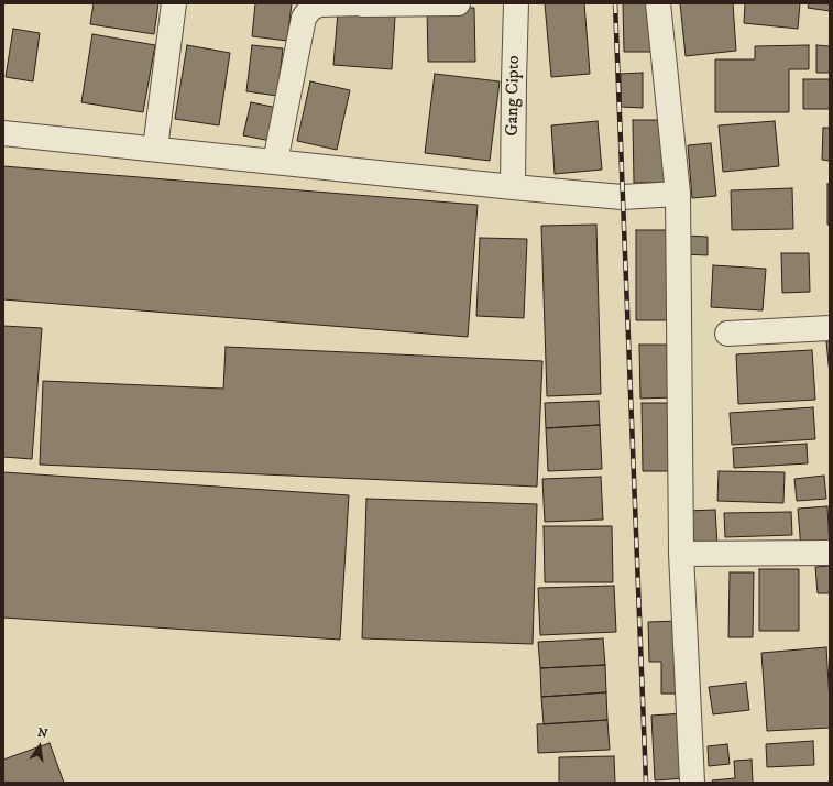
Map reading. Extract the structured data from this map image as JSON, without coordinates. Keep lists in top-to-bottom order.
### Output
{
  "streets": {
    "street": ["Gang Cipto"]
  },
  "north": "top"
}
